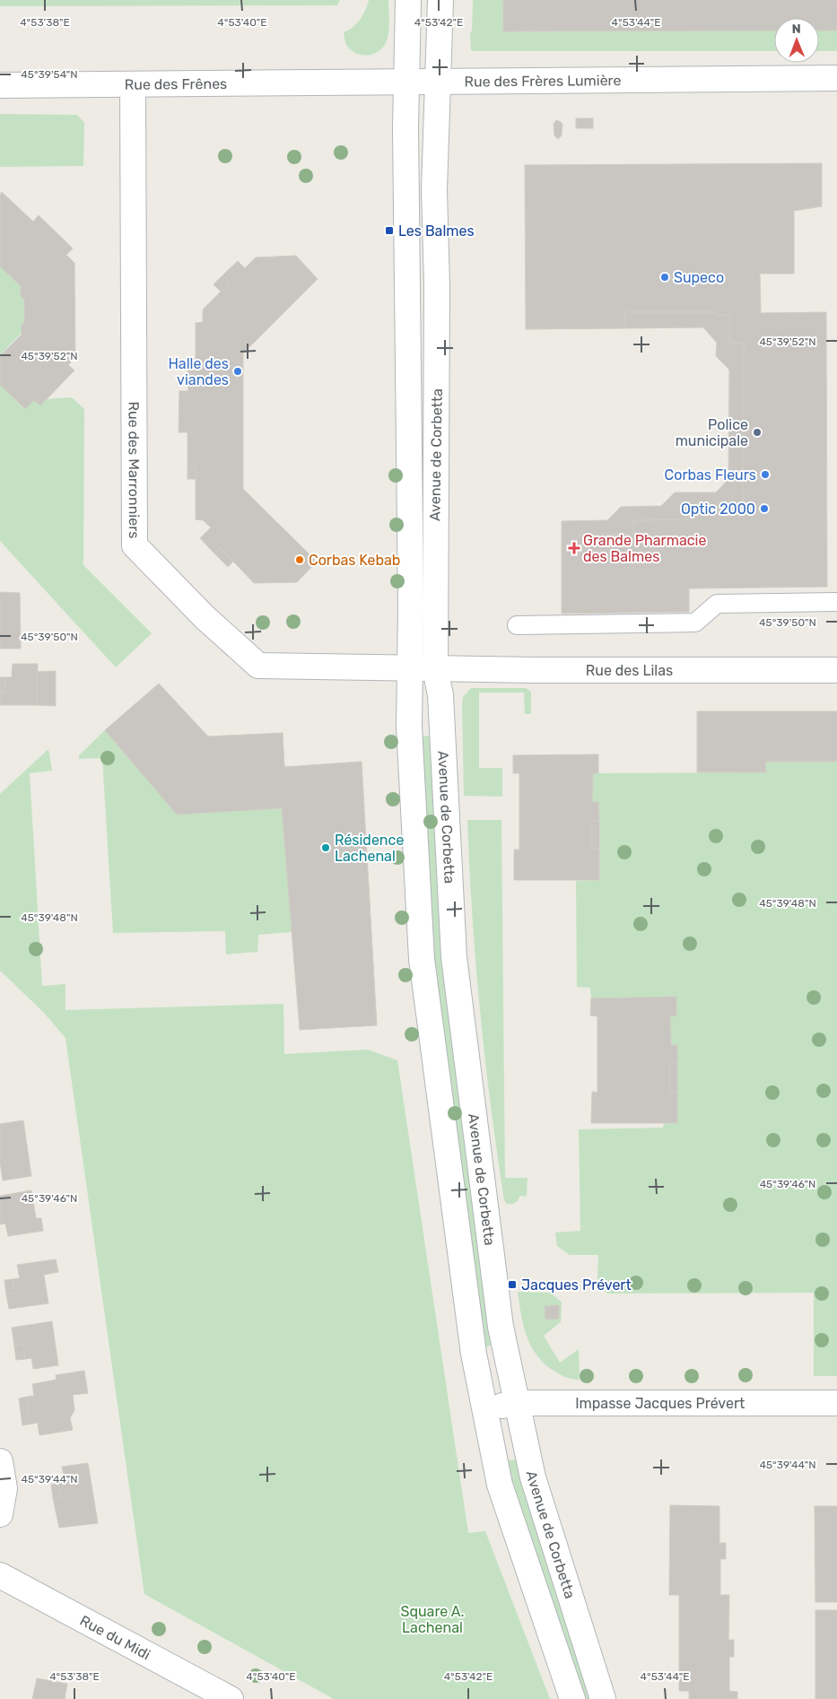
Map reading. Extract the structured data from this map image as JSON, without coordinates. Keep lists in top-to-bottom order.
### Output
{
  "streets": {
    "street": [
      "Rue des Frères Lumière",
      "Rue des Frênes",
      "Avenue de Corbetta",
      "Rue des Marronniers",
      "Rue des Lilas",
      "Impasse Jacques Prévert",
      "Rue du Midi"
    ]
  },
  "crossings": [
    ["Rue des Frères Lumière", "Rue des Frênes"],
    ["Rue des Frères Lumière", "Avenue de Corbetta"],
    ["Rue des Frênes", "Avenue de Corbetta"],
    ["Rue des Frênes", "Rue des Marronniers"],
    ["Avenue de Corbetta", "Rue des Marronniers"],
    ["Avenue de Corbetta", "Rue des Lilas"],
    ["Avenue de Corbetta", "Impasse Jacques Prévert"],
    ["Rue des Marronniers", "Rue des Lilas"]
  ],
  "parks": ["Square A. Lachenal"],
  "places": {
    "transit": ["Les Balmes", "Jacques Prévert"],
    "other": [
      "Supeco",
      "Halle des viandes",
      "Police municipale",
      "Corbas Fleurs",
      "Optic 2000",
      "Corbas Kebab",
      "Résidence Lachenal"
    ],
    "health": ["Grande Pharmacie des Balmes"]
  },
  "north": "top",
  "coordinates": [
    "4°53'38\"E",
    "4°53'40\"E",
    "4°53'42\"E",
    "4°53'44\"E",
    "45°39'54\"N",
    "45°39'52\"N",
    "45°39'50\"N",
    "45°39'48\"N",
    "45°39'46\"N",
    "45°39'44\"N"
  ]
}
